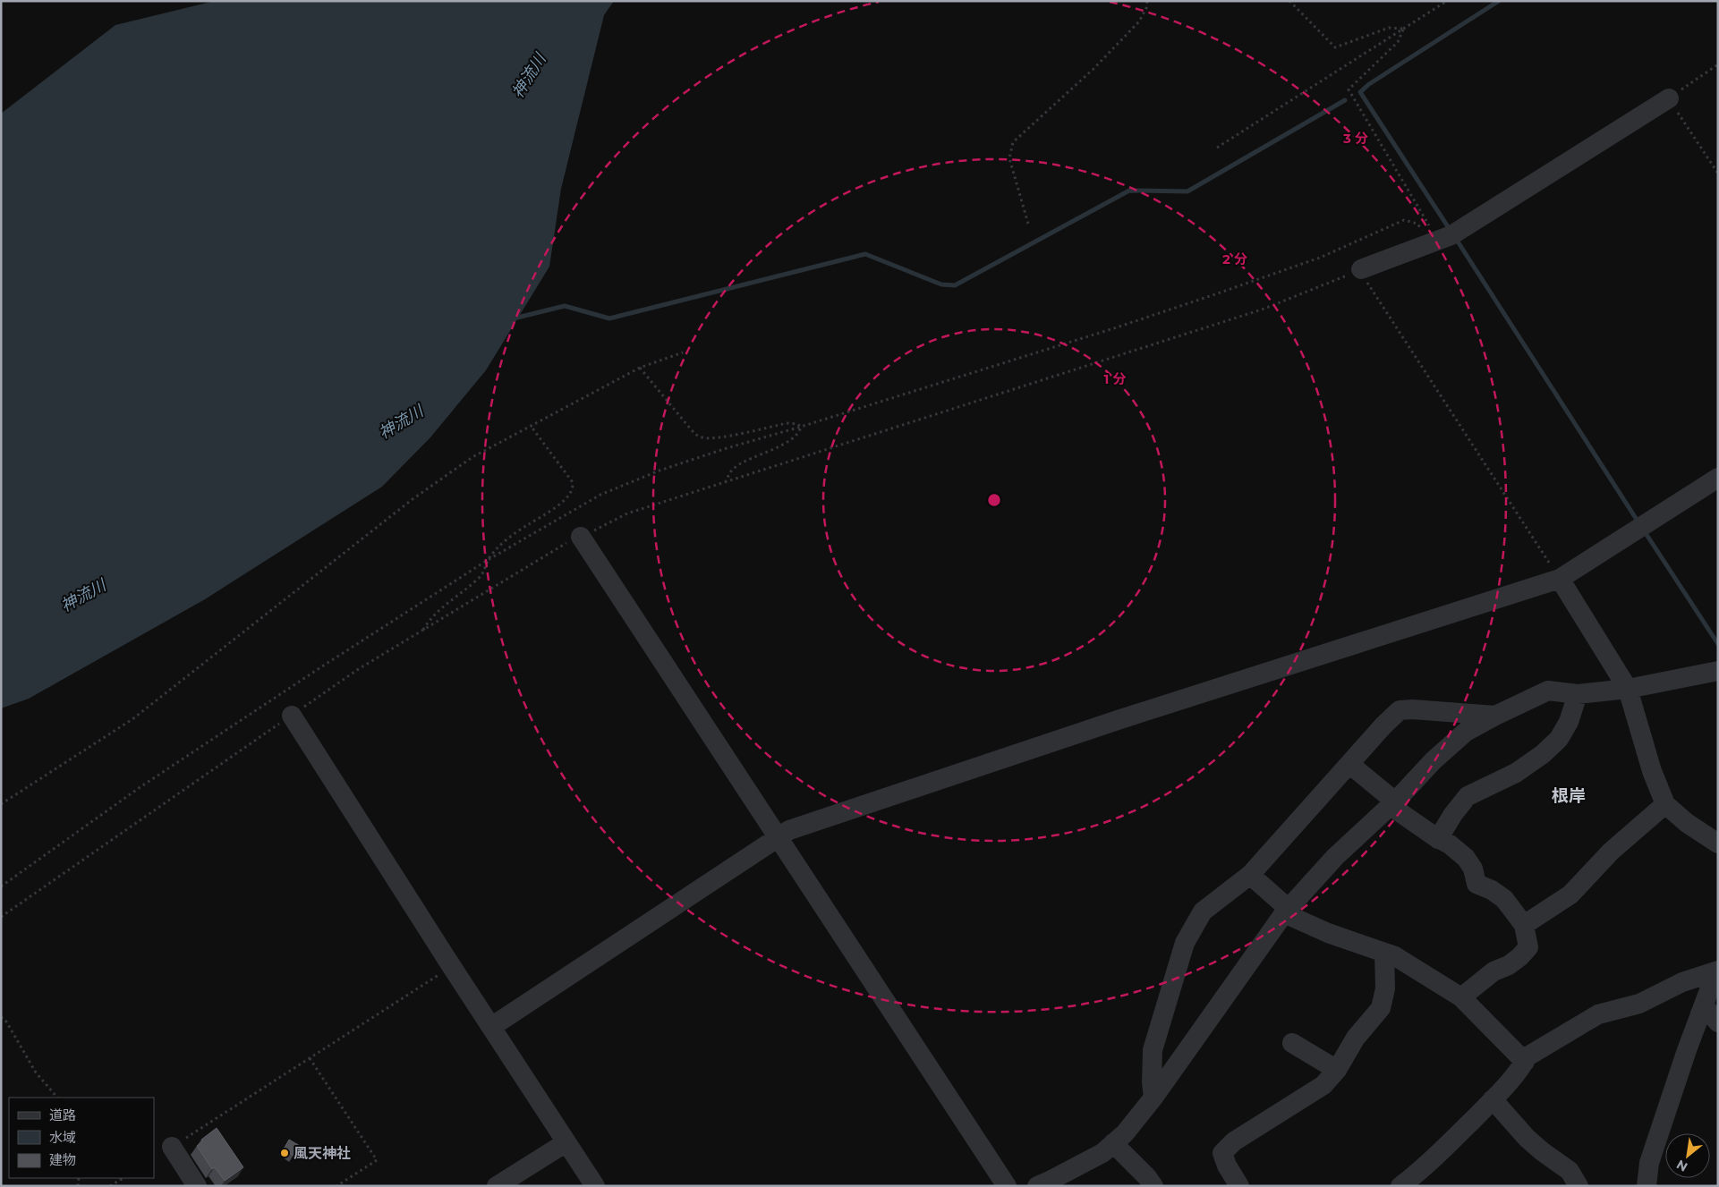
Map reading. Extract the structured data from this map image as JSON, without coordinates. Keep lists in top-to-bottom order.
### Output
{
  "districts": ["根岸"],
  "water": ["神流川"],
  "places": ["風天神社"],
  "legend": ["道路", "水域", "建物"],
  "north": "bottom left",
  "rings": ["3 分", "2 分", "1 分"]
}
